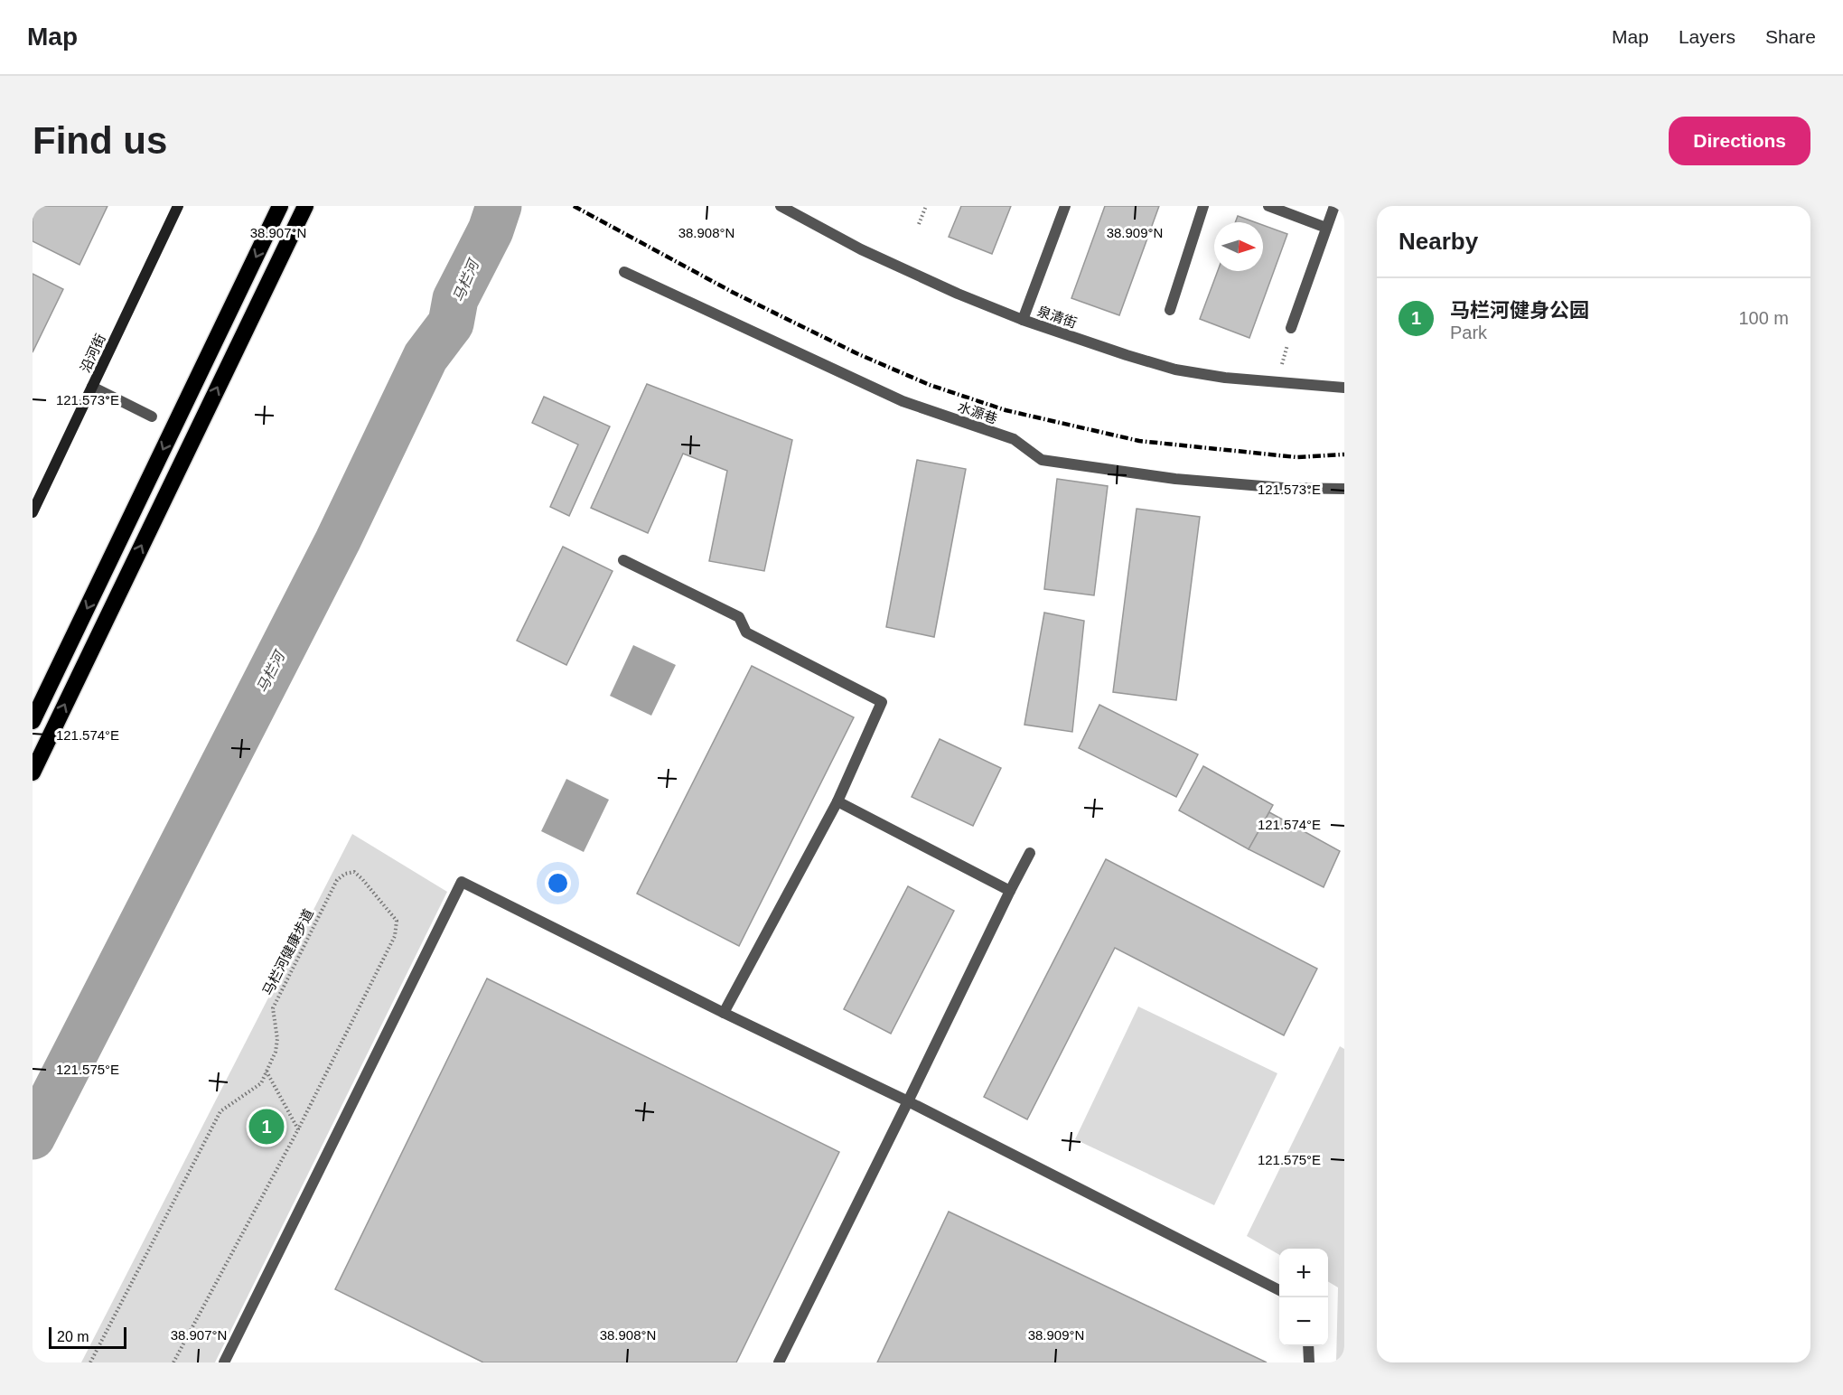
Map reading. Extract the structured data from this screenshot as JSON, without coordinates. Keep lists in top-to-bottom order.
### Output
{
  "streets": {
    "main road": ["沿河街"],
    "street": ["泉清街", "水源巷"],
    "path": ["马栏河健康步道"]
  },
  "water": ["马栏河"],
  "scale_bar": "20 m",
  "north": "right",
  "page": {
    "header": "Map",
    "nav": ["Map", "Layers", "Share"],
    "buttons": "Directions",
    "title": "Find us",
    "heading": "Nearby",
    "list": [
      {
        "mark": "1",
        "name": "马栏河健身公园",
        "note": "Park",
        "value": "100 m"
      }
    ],
    "pins": "1",
    "map_buttons": ["+", "−"],
    "scale": "20 m"
  },
  "coordinates": [
    "38.907°N",
    "38.908°N",
    "38.909°N",
    "121.573°E",
    "121.574°E",
    "121.575°E"
  ]
}
